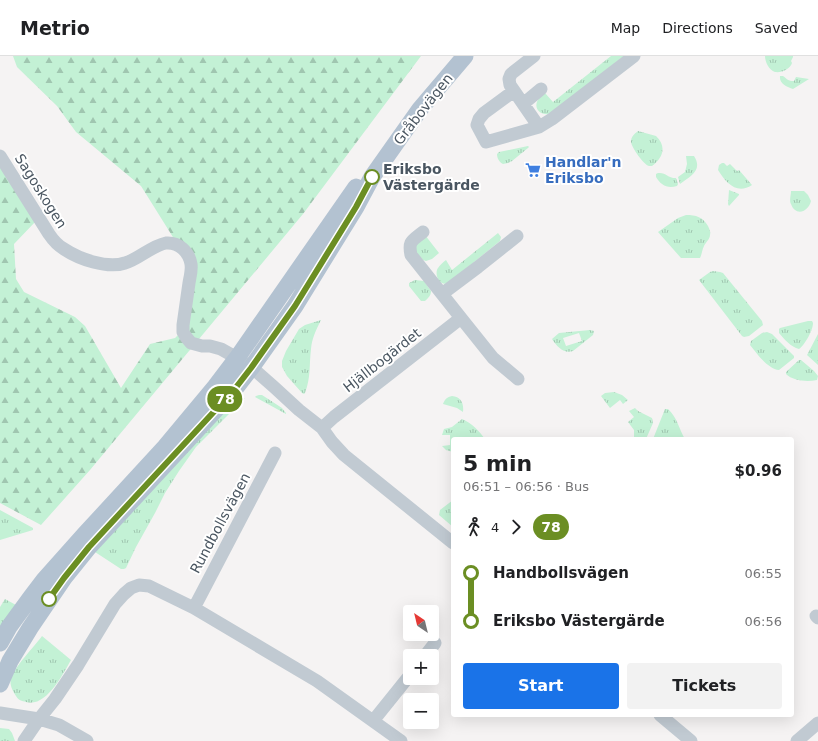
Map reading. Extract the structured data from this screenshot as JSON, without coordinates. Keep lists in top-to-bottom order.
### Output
{
  "streets": {
    "main road": ["Gråbovägen"],
    "street": ["Sagoskogen", "Hjällbogärdet", "Rundbollsvägen"]
  },
  "crossings": [
    ["Gråbovägen", "Sagoskogen"]
  ],
  "places": {
    "supermarket": ["Handlar'n Eriksbo"],
    "other": ["Eriksbo Västergärde"]
  },
  "lines": ["bus line 78"],
  "north": "top left",
  "page": {
    "header": "Metrio",
    "nav": ["Map", "Directions", "Saved"],
    "on_map": "78",
    "heading": ["5 min", "06:51 – 06:56 · Bus", "$0.96"],
    "legs": ["4", "78"],
    "list": [
      {
        "name": "Handbollsvägen",
        "value": "06:55"
      },
      {
        "name": "Eriksbo Västergärde",
        "value": "06:56"
      }
    ],
    "map_buttons": ["+", "−"],
    "buttons": ["Start", "Tickets"]
  }
}
